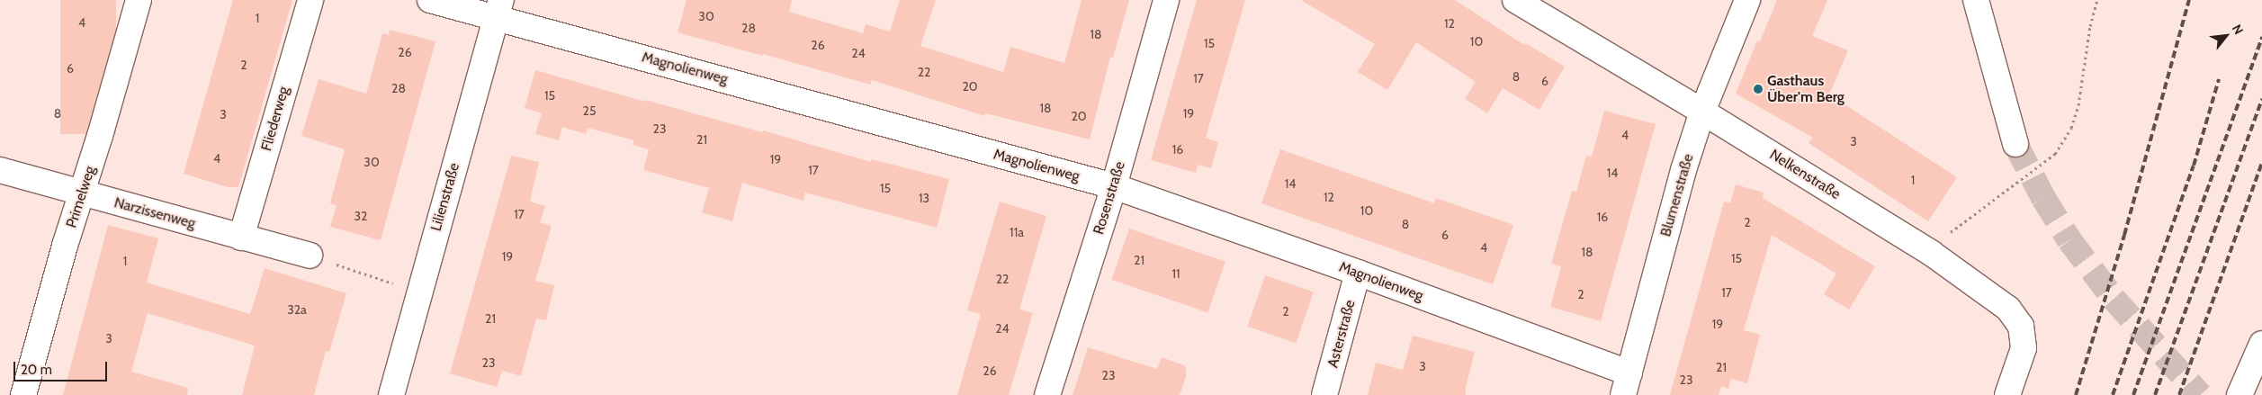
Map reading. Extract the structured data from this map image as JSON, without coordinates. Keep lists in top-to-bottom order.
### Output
{
  "streets": {
    "street": [
      "Magnolienweg",
      "Fliederweg",
      "Nelkenstraße",
      "Blumenstraße",
      "Primelweg",
      "Lilienstraße",
      "Rosenstraße",
      "Narzissenweg",
      "Asterstraße"
    ]
  },
  "crossings": [
    ["Magnolienweg", "Blumenstraße"],
    ["Magnolienweg", "Lilienstraße"],
    ["Magnolienweg", "Rosenstraße"],
    ["Magnolienweg", "Asterstraße"],
    ["Fliederweg", "Narzissenweg"],
    ["Nelkenstraße", "Blumenstraße"],
    ["Primelweg", "Narzissenweg"]
  ],
  "places": ["Gasthaus Über'm Berg"],
  "house_numbers": [
    "30",
    "1",
    "4",
    "12",
    "28",
    "18",
    "10",
    "15",
    "26",
    "26",
    "24",
    "2",
    "6",
    "22",
    "8",
    "17",
    "6",
    "20",
    "28",
    "15",
    "18",
    "25",
    "8",
    "19",
    "3",
    "20",
    "23",
    "4",
    "21",
    "3",
    "16",
    "4",
    "19",
    "30",
    "17",
    "14",
    "1",
    "14",
    "15",
    "12",
    "13",
    "10",
    "17",
    "32",
    "16",
    "2",
    "8",
    "11a",
    "6",
    "4",
    "18",
    "19",
    "15",
    "21",
    "1",
    "11",
    "22",
    "17",
    "2",
    "32a",
    "2",
    "21",
    "19",
    "24",
    "3",
    "23",
    "3",
    "21",
    "26",
    "23",
    "23"
  ],
  "scale_bar": "20 m",
  "north": "top right"
}
